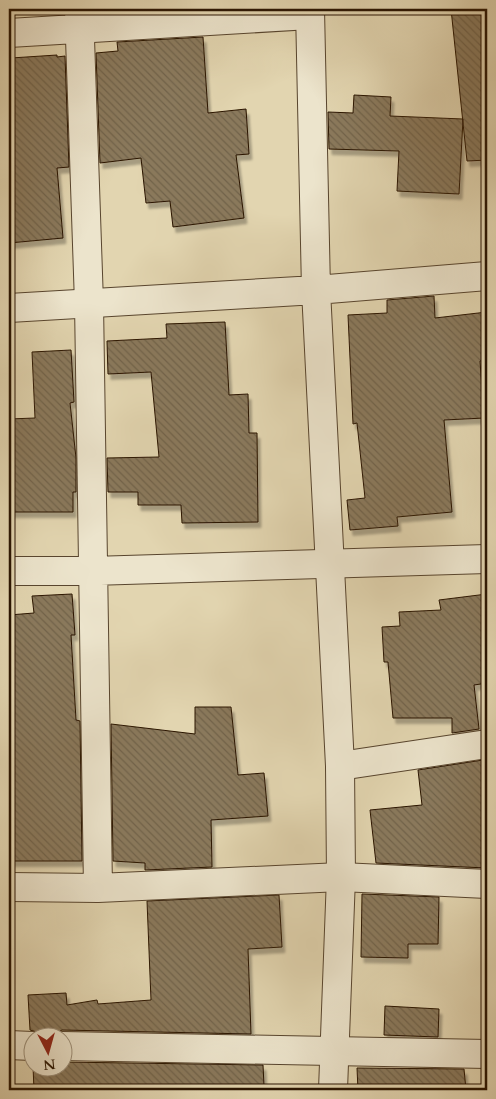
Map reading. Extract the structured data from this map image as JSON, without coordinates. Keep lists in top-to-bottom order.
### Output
{
  "north": "bottom"
}
